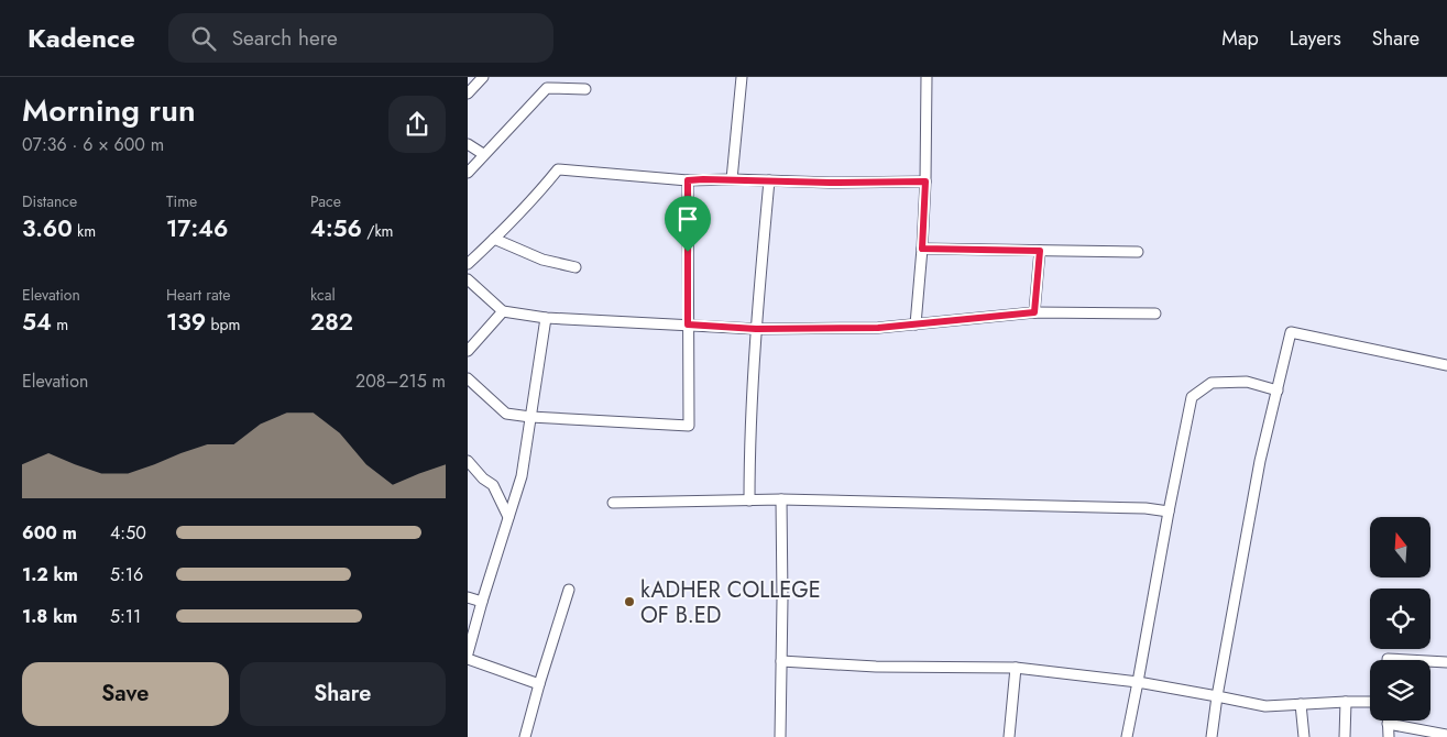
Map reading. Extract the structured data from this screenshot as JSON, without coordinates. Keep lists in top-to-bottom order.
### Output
{
  "places": ["kADHER COLLEGE OF B.ED"],
  "north": "top",
  "page": {
    "header": "Kadence",
    "search": "Search here",
    "nav": ["Map", "Layers", "Share"],
    "heading": ["Morning run", "07:36 · 6 × 600 m"],
    "stats": [
      ["Distance", "3.60 km"],
      ["Time", "17:46"],
      ["Pace", "4:56 /km"],
      ["Elevation", "54 m"],
      ["Heart rate", "139 bpm"],
      ["kcal", "282"]
    ],
    "chart": ["Elevation", "208–215 m"],
    "list": [
      {
        "name": "600 m",
        "note": "4:50"
      },
      {
        "name": "1.2 km",
        "note": "5:16"
      },
      {
        "name": "1.8 km",
        "note": "5:11"
      }
    ],
    "buttons": ["Save", "Share"]
  }
}
